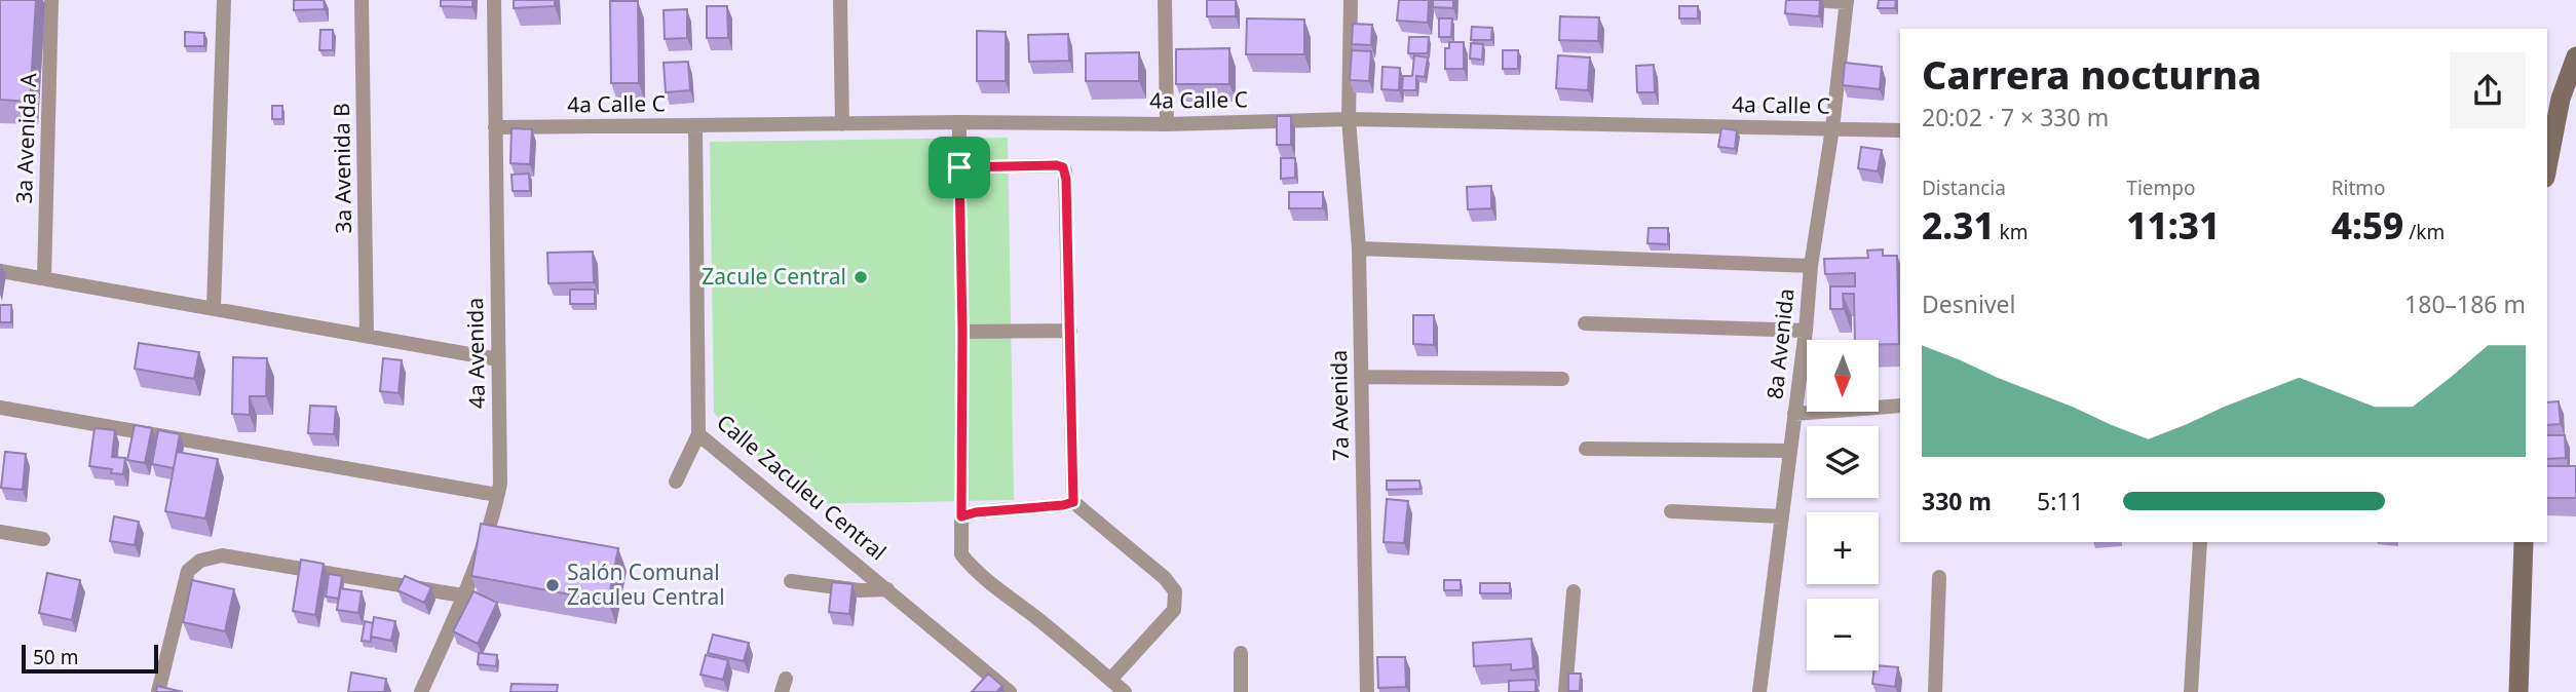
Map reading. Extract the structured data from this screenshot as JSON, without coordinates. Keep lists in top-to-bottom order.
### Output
{
  "streets": {
    "street": [
      "4a Calle C",
      "3a Avenida A",
      "3a Avenida B",
      "8a Avenida",
      "4a Avenida",
      "7a Avenida",
      "Calle Zaculeu Central"
    ]
  },
  "crossings": [
    ["4a Calle C", "8a Avenida"],
    ["4a Calle C", "4a Avenida"],
    ["4a Calle C", "7a Avenida"],
    ["4a Calle C", "Calle Zaculeu Central"]
  ],
  "places": ["Zacule Central", "Salón Comunal Zaculeu Central"],
  "scale_bar": "50 m",
  "north": "bottom",
  "page": {
    "heading": ["Carrera nocturna", "20:02 · 7 × 330 m"],
    "stats": [
      ["Distancia", "2.31 km"],
      ["Tiempo", "11:31"],
      ["Ritmo", "4:59 /km"]
    ],
    "chart": ["Desnivel", "180–186 m"],
    "map_buttons": ["+", "−"],
    "list": [
      {
        "name": "330 m",
        "note": "5:11"
      }
    ],
    "scale": "50 m"
  }
}
